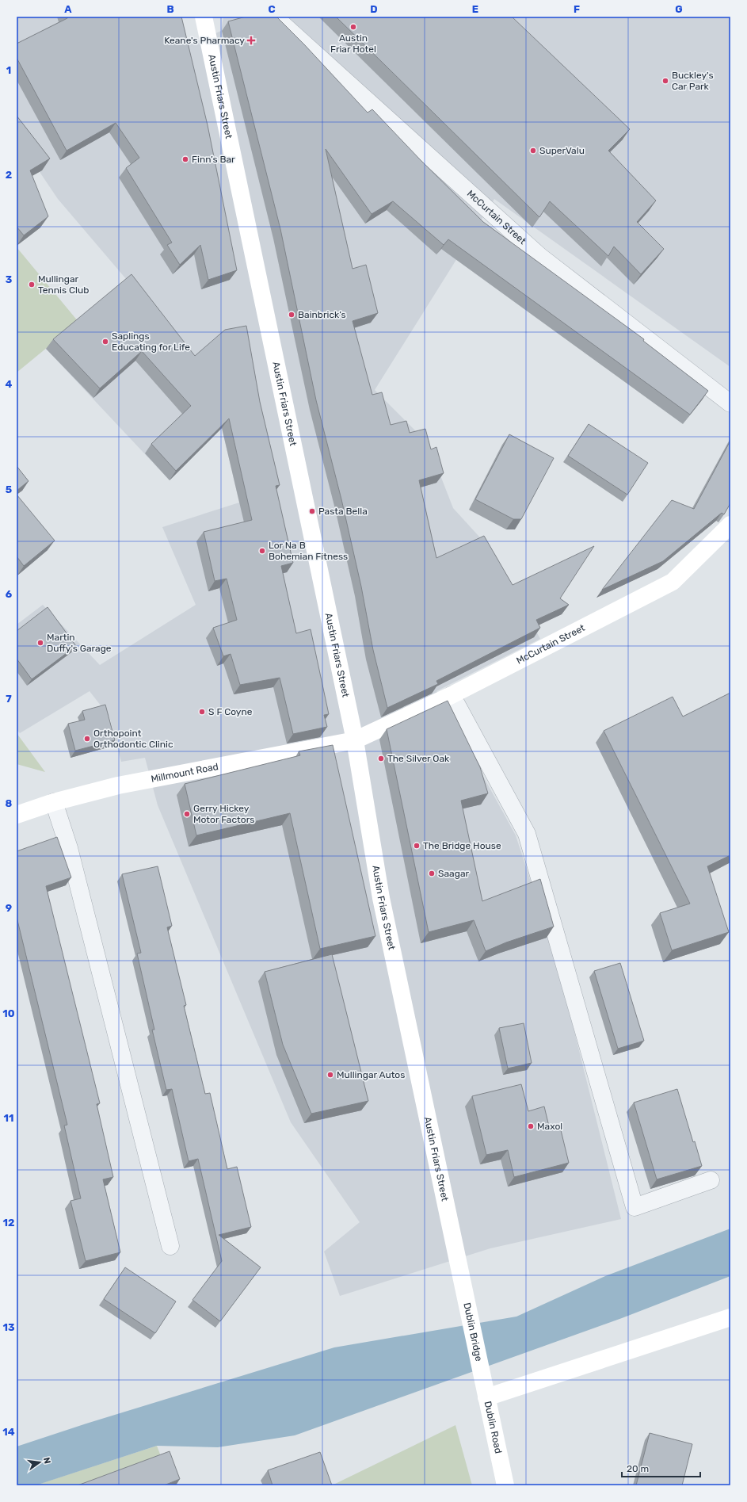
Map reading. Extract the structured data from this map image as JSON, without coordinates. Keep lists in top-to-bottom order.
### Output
{
  "streets": {
    "main road": [
      "Austin Friars Street",
      "McCurtain Street",
      "Millmount Road",
      "Dublin Bridge",
      "Dublin Road"
    ]
  },
  "crossings": [
    ["Austin Friars Street", "McCurtain Street"],
    ["Austin Friars Street", "Millmount Road"],
    ["Austin Friars Street", "Dublin Bridge"],
    ["McCurtain Street", "Millmount Road"],
    ["Dublin Bridge", "Dublin Road"]
  ],
  "places": {
    "other": [
      "Austin Friar Hotel",
      "Buckley's Car Park",
      "SuperValu",
      "Finn’s Bar",
      "Mullingar Tennis Club",
      "Bainbrick’s",
      "Saplings Educating for Life",
      "Pasta Bella",
      "Lor Na B Bohemian Fitness",
      "Martin Duffy's Garage",
      "S F Coyne",
      "Orthopoint Orthodontic Clinic",
      "The Silver Oak",
      "Gerry Hickey Motor Factors",
      "The Bridge House",
      "Saagar",
      "Mullingar Autos",
      "Maxol"
    ],
    "health": ["Keane's Pharmacy"]
  },
  "scale_bar": "20 m",
  "north": "right",
  "grid": {
    "columns": [
      "A",
      "B",
      "C",
      "D",
      "E",
      "F",
      "G"
    ],
    "rows": [
      "1",
      "2",
      "3",
      "4",
      "5",
      "6",
      "7",
      "8",
      "9",
      "10",
      "11",
      "12",
      "13",
      "14"
    ]
  }
}
